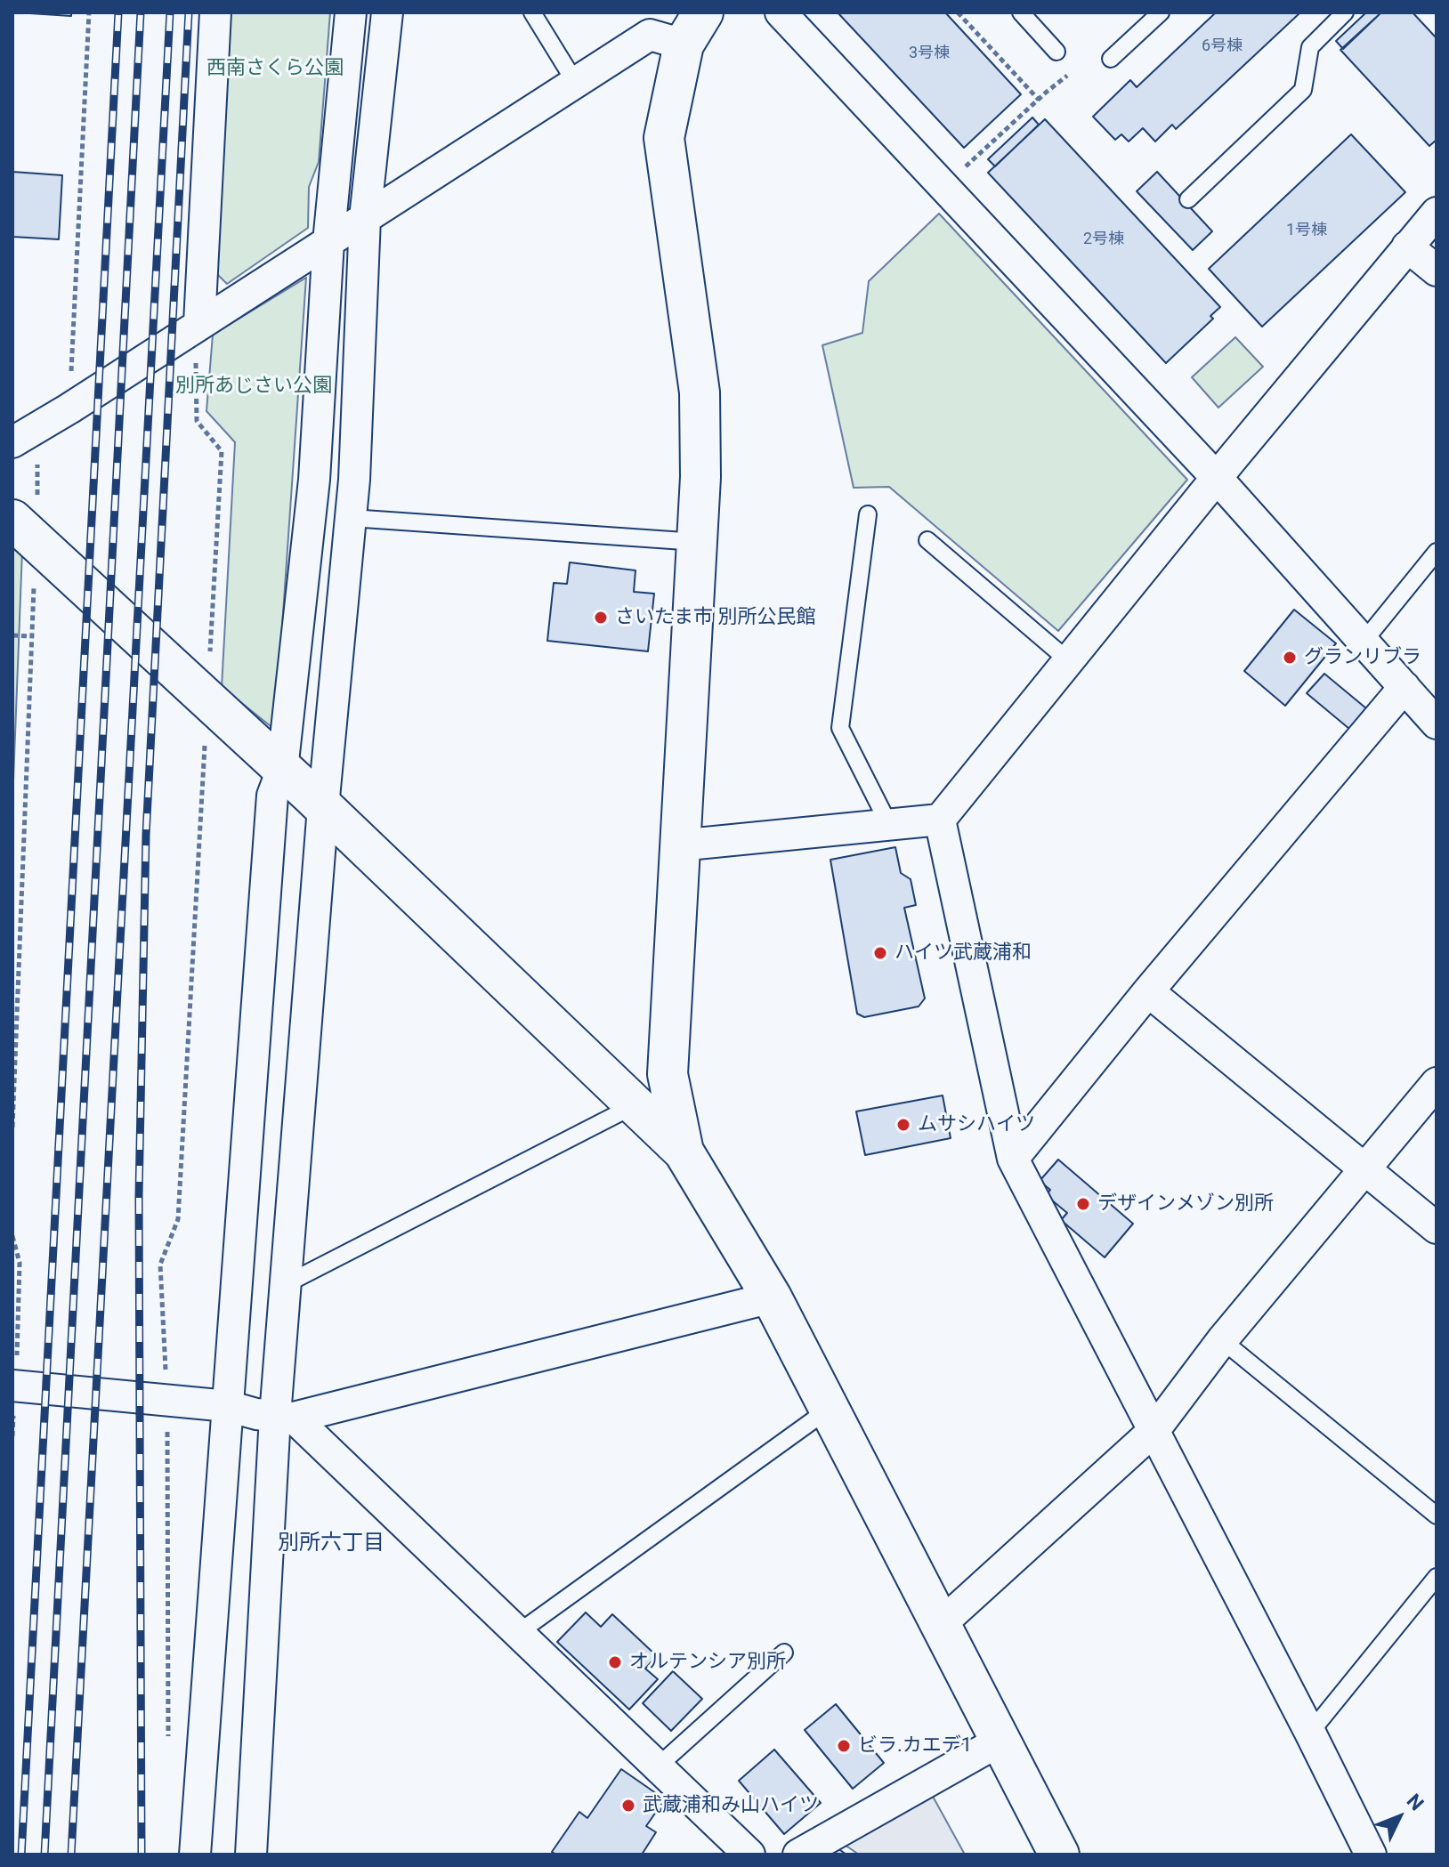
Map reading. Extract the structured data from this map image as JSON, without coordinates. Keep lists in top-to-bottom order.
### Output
{
  "districts": ["別所六丁目"],
  "parks": ["西南さくら公園", "別所あじさい公園"],
  "places": [
    "さいたま市 別所公民館",
    "グランリブラ",
    "ハイツ武蔵浦和",
    "ムサシハイツ",
    "デザインメゾン別所",
    "オルテンシア別所",
    "ビラ.カエデ1",
    "武蔵浦和み山ハイツ"
  ],
  "house_numbers": [
    "6号棟",
    "3号棟",
    "1号棟",
    "2号棟"
  ],
  "north": "top right"
}
